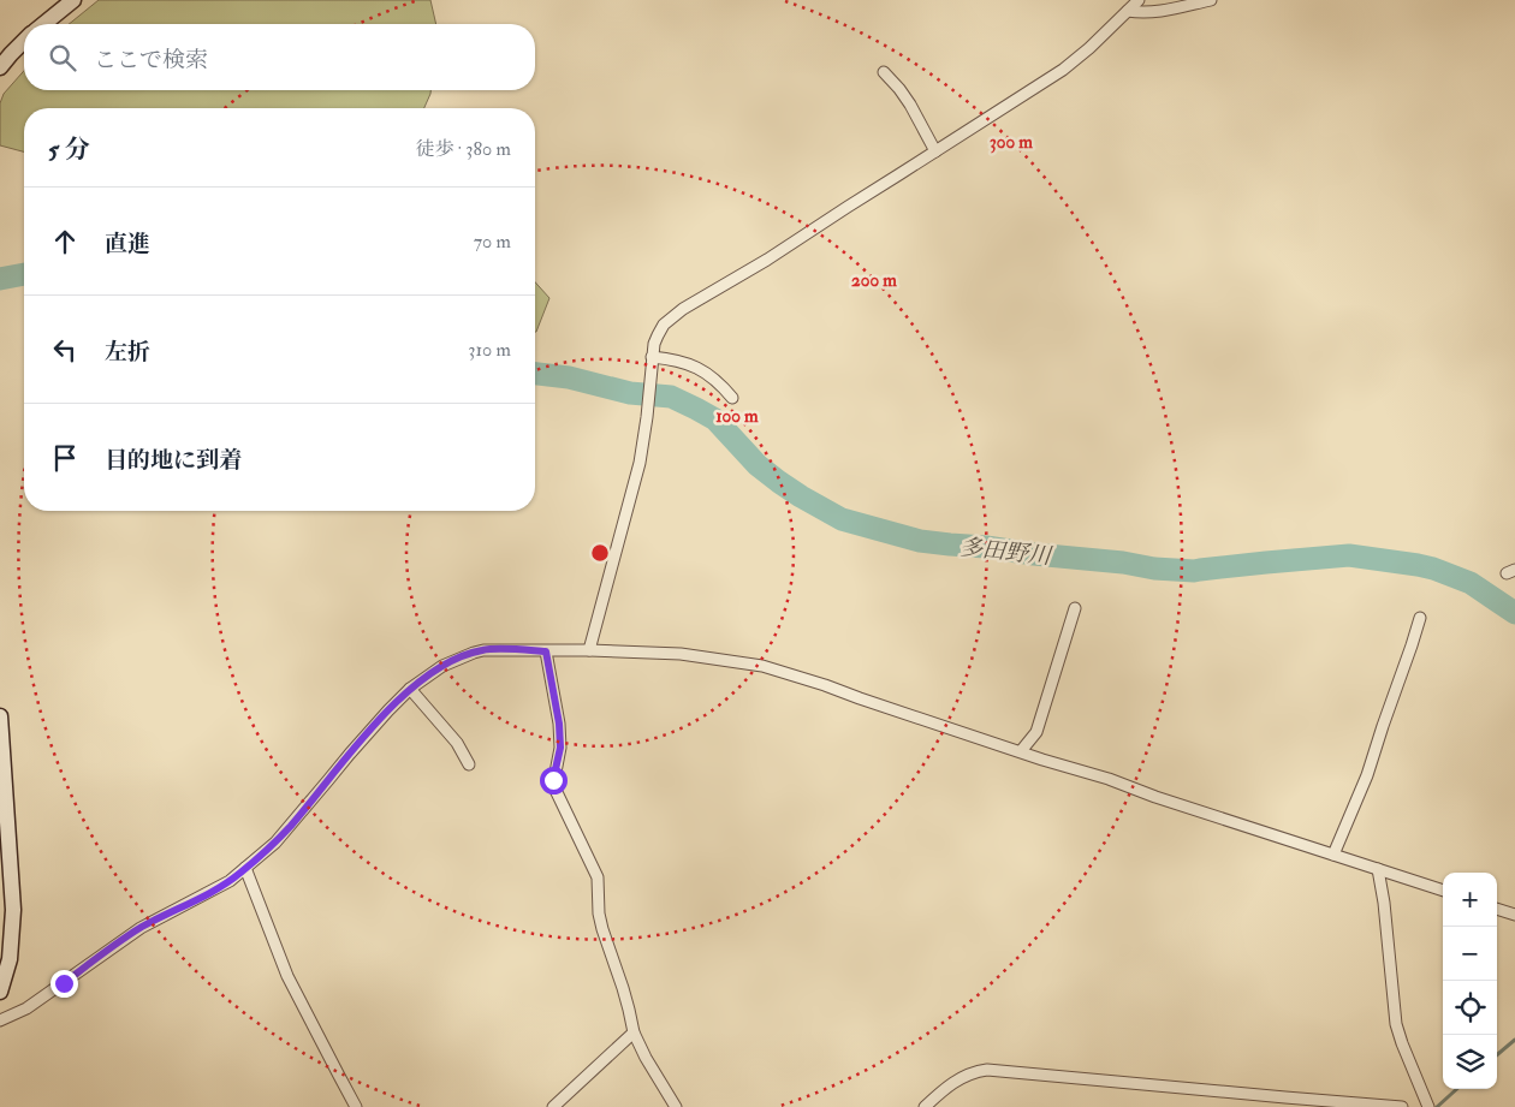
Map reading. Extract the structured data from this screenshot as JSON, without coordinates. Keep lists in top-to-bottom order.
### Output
{
  "water": ["多田野川"],
  "page": {
    "search": "ここで検索",
    "heading": ["5 分", "徒歩 · 380 m"],
    "list": [
      ["直進", "70 m"],
      ["左折", "310 m"],
      "目的地に到着"
    ],
    "map_buttons": ["+", "−"]
  },
  "rings": ["300 m", "200 m", "100 m"]
}
